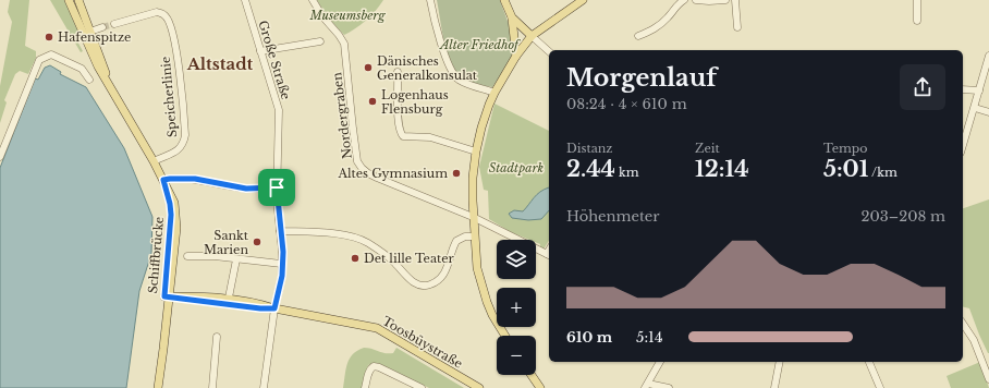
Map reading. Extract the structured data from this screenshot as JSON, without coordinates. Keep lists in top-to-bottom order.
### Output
{
  "streets": {
    "main road": ["Schiffbrücke", "Toosbüystraße"],
    "street": ["Große Straße", "Speicherlinie", "Nordergraben"]
  },
  "crossings": [
    ["Große Straße", "Toosbüystraße"],
    ["Speicherlinie", "Schiffbrücke"],
    ["Schiffbrücke", "Toosbüystraße"]
  ],
  "districts": ["Altstadt"],
  "parks": ["Museumsberg", "Alter Friedhof", "Stadtpark"],
  "places": [
    "Hafenspitze",
    "Dänisches Generalkonsulat",
    "Logenhaus Flensburg",
    "Altes Gymnasium",
    "Sankt Marien",
    "Det lille Teater"
  ],
  "page": {
    "heading": ["Morgenlauf", "08:24 · 4 × 610 m"],
    "stats": [
      ["Distanz", "2.44 km"],
      ["Zeit", "12:14"],
      ["Tempo", "5:01 /km"]
    ],
    "chart": ["Höhenmeter", "203–208 m"],
    "map_buttons": ["+", "−"],
    "list": [
      {
        "name": "610 m",
        "note": "5:14"
      }
    ]
  }
}
